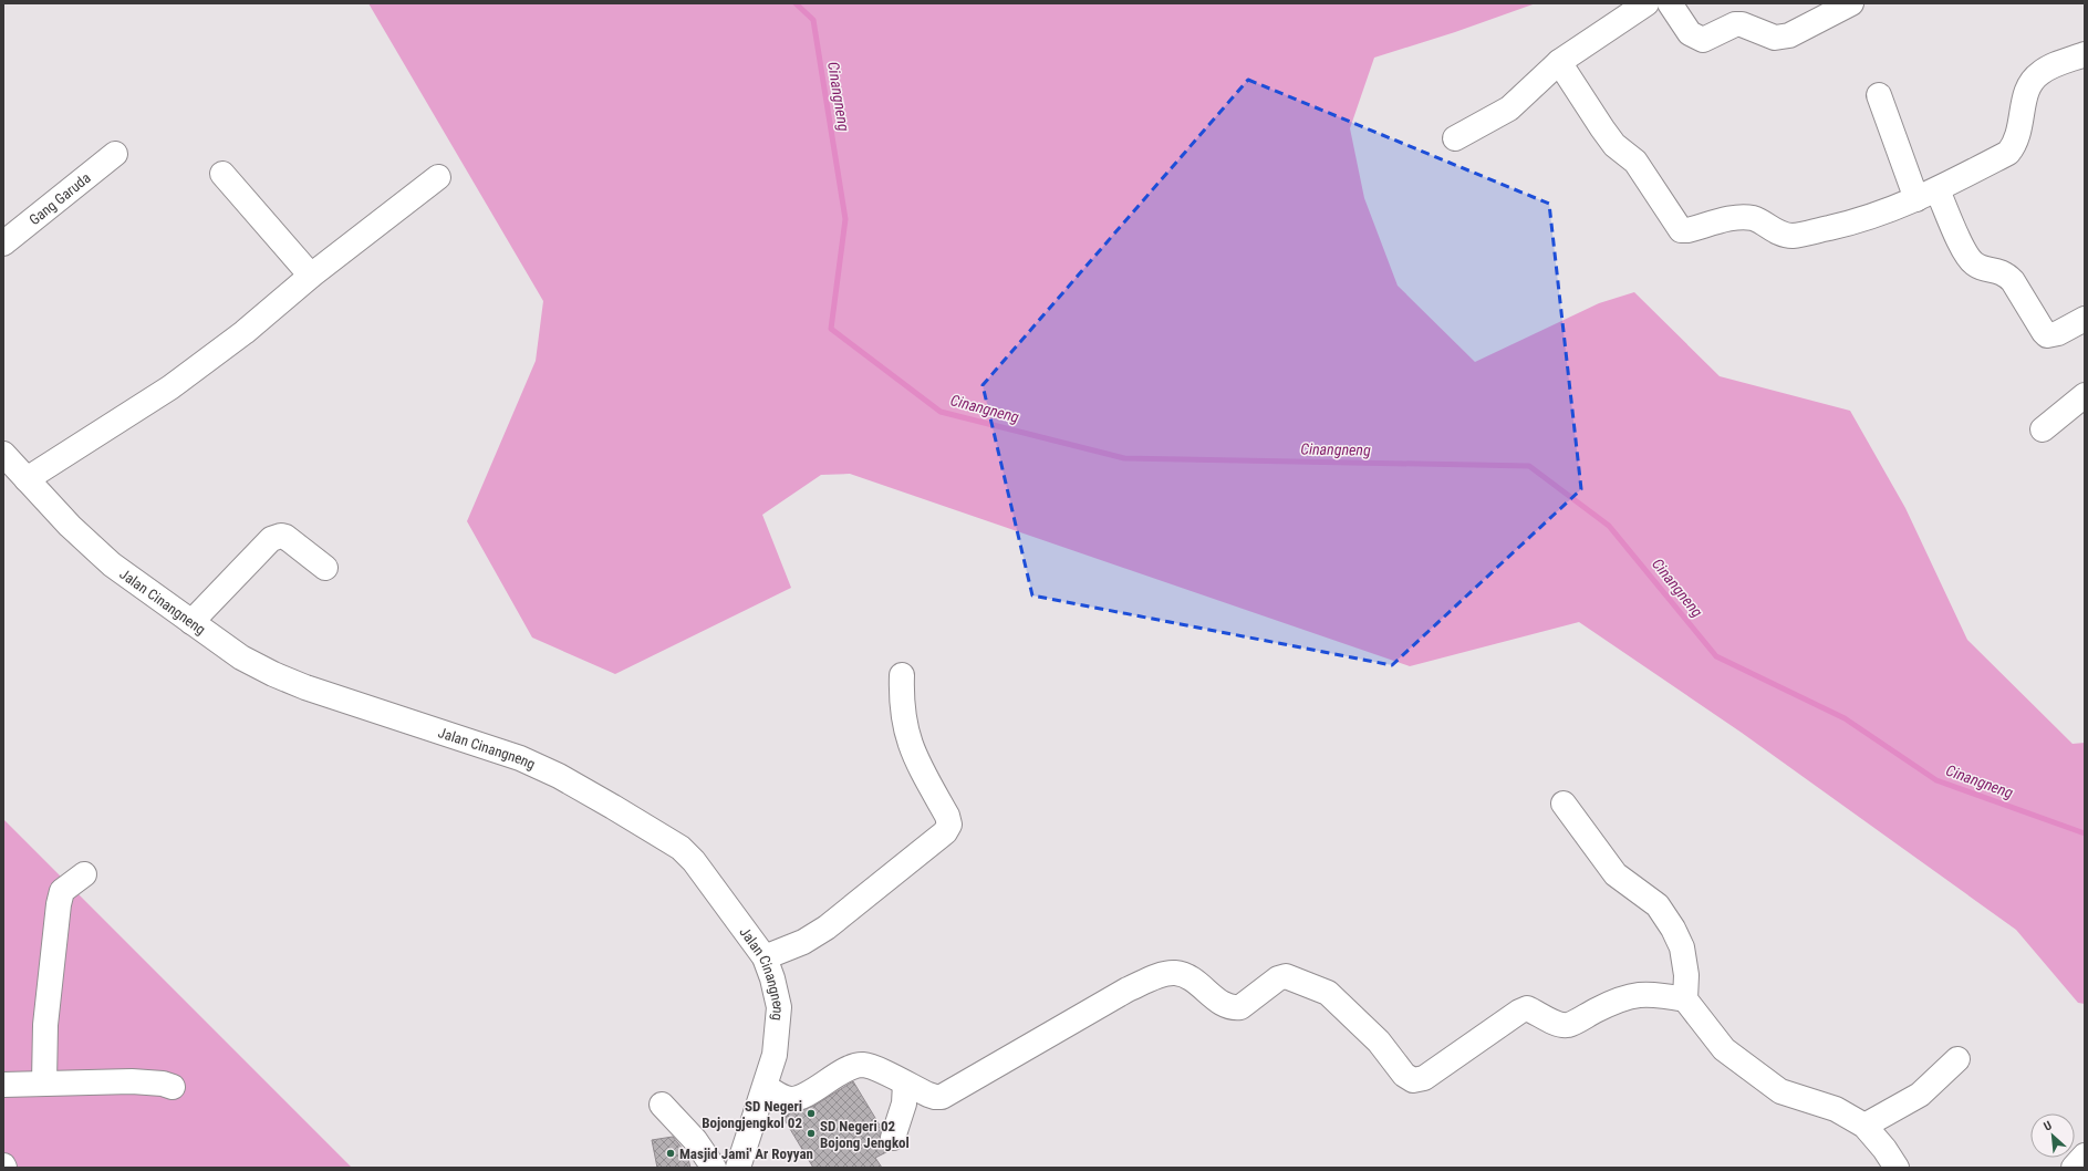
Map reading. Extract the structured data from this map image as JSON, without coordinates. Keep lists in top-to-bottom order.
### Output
{
  "streets": {
    "street": ["Gang Garuda", "Jalan Cinangneng"]
  },
  "water": ["Cinangneng"],
  "places": ["SD Negeri Bojongjengkol 02", "SD Negeri 02 Bojong Jengkol", "Masjid Jami' Ar Royyan"],
  "north": "top left"
}
